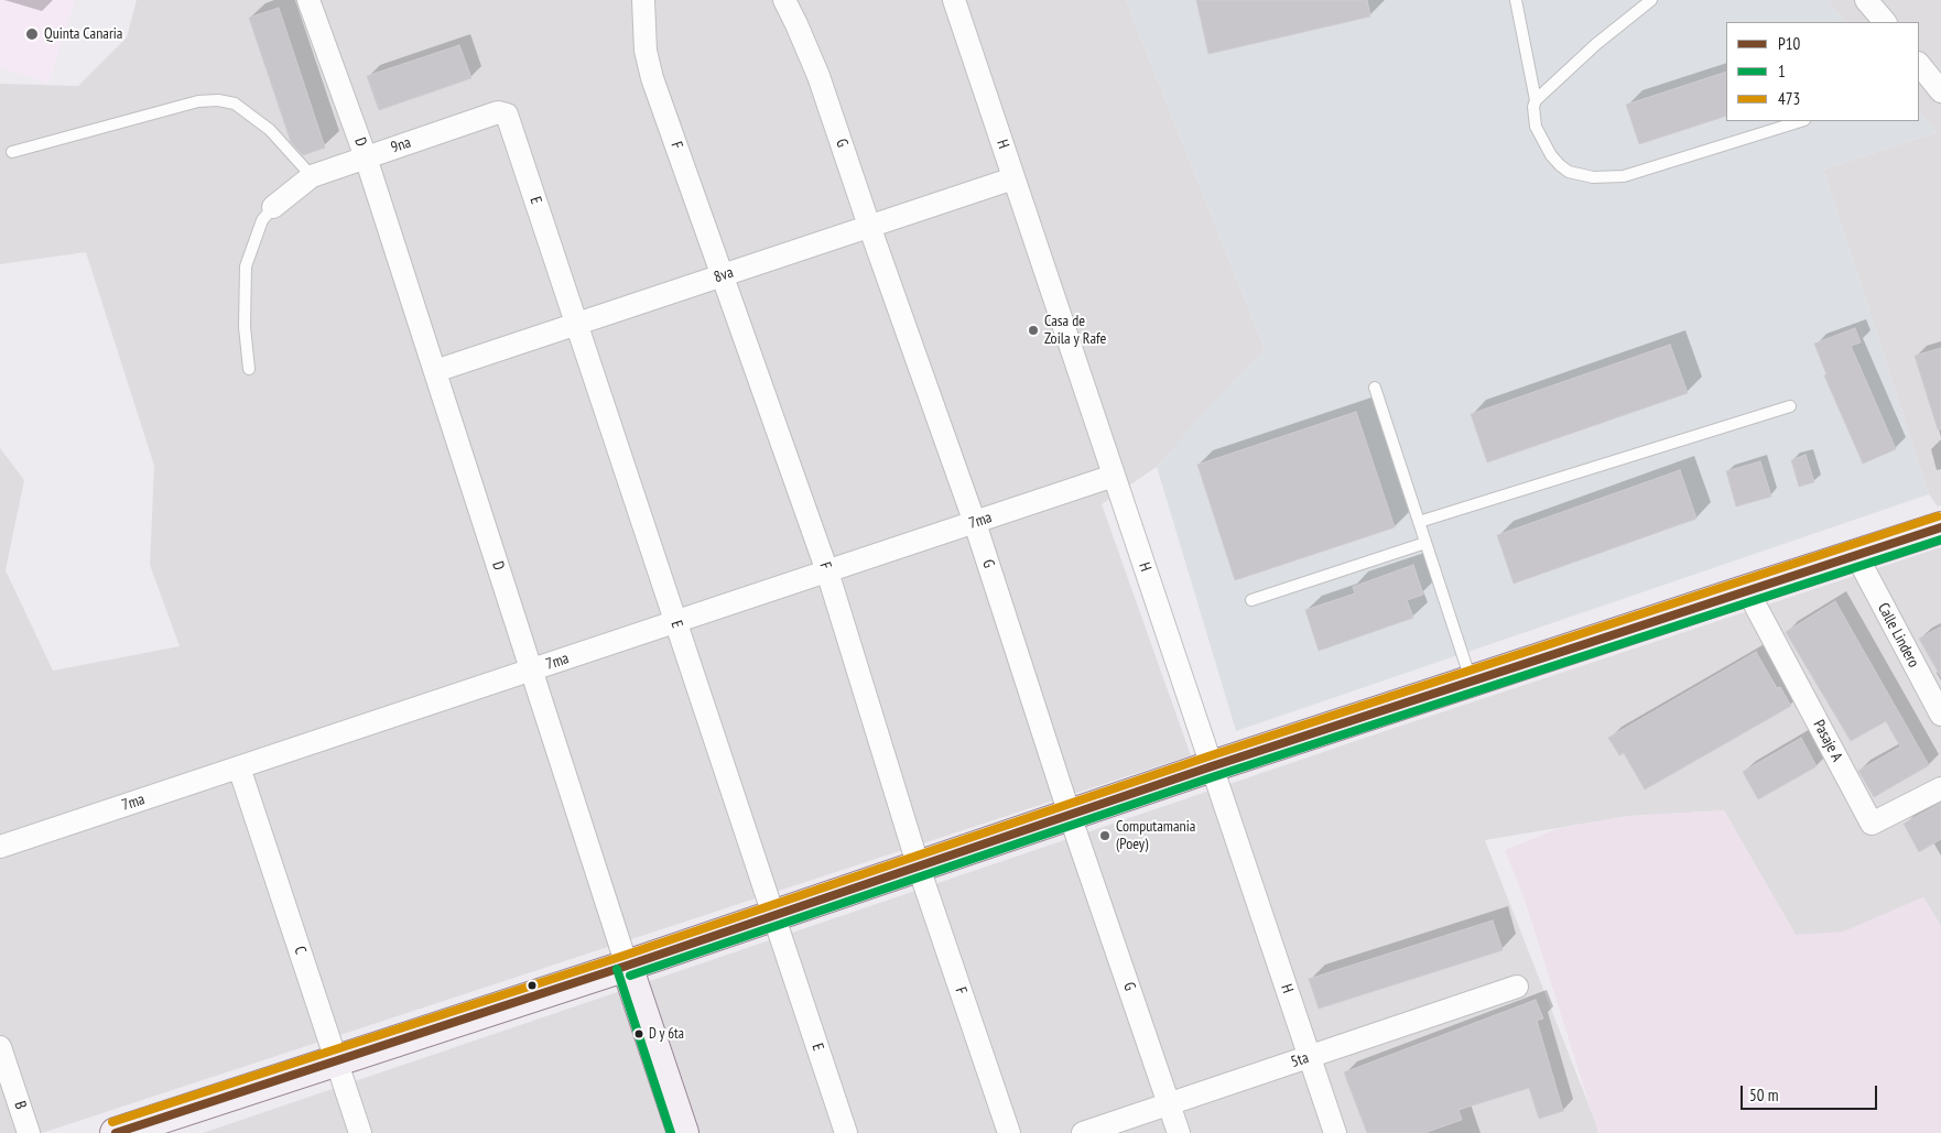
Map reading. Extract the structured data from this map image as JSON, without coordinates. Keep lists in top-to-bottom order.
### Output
{
  "streets": {
    "main road": ["D"],
    "street": [
      "G",
      "H",
      "9na",
      "F",
      "E",
      "8va",
      "7ma",
      "Calle Lindero",
      "Pasaje A",
      "C",
      "5ta",
      "B"
    ]
  },
  "crossings": [
    ["D", "9na"],
    ["D", "8va"],
    ["D", "7ma"],
    ["G", "8va"],
    ["G", "7ma"],
    ["G", "5ta"],
    ["H", "8va"],
    ["H", "7ma"],
    ["H", "5ta"],
    ["9na", "E"],
    ["F", "8va"],
    ["F", "7ma"],
    ["E", "8va"],
    ["E", "7ma"],
    ["7ma", "C"]
  ],
  "places": [
    "Quinta Canaria",
    "Casa de Zoila y Rafe",
    "Computamania (Poey)",
    "D y 6ta"
  ],
  "lines": ["transit line 473", "transit line P10", "transit line 1"],
  "legend": ["P10", "1", "473"],
  "scale_bar": "50 m"
}
